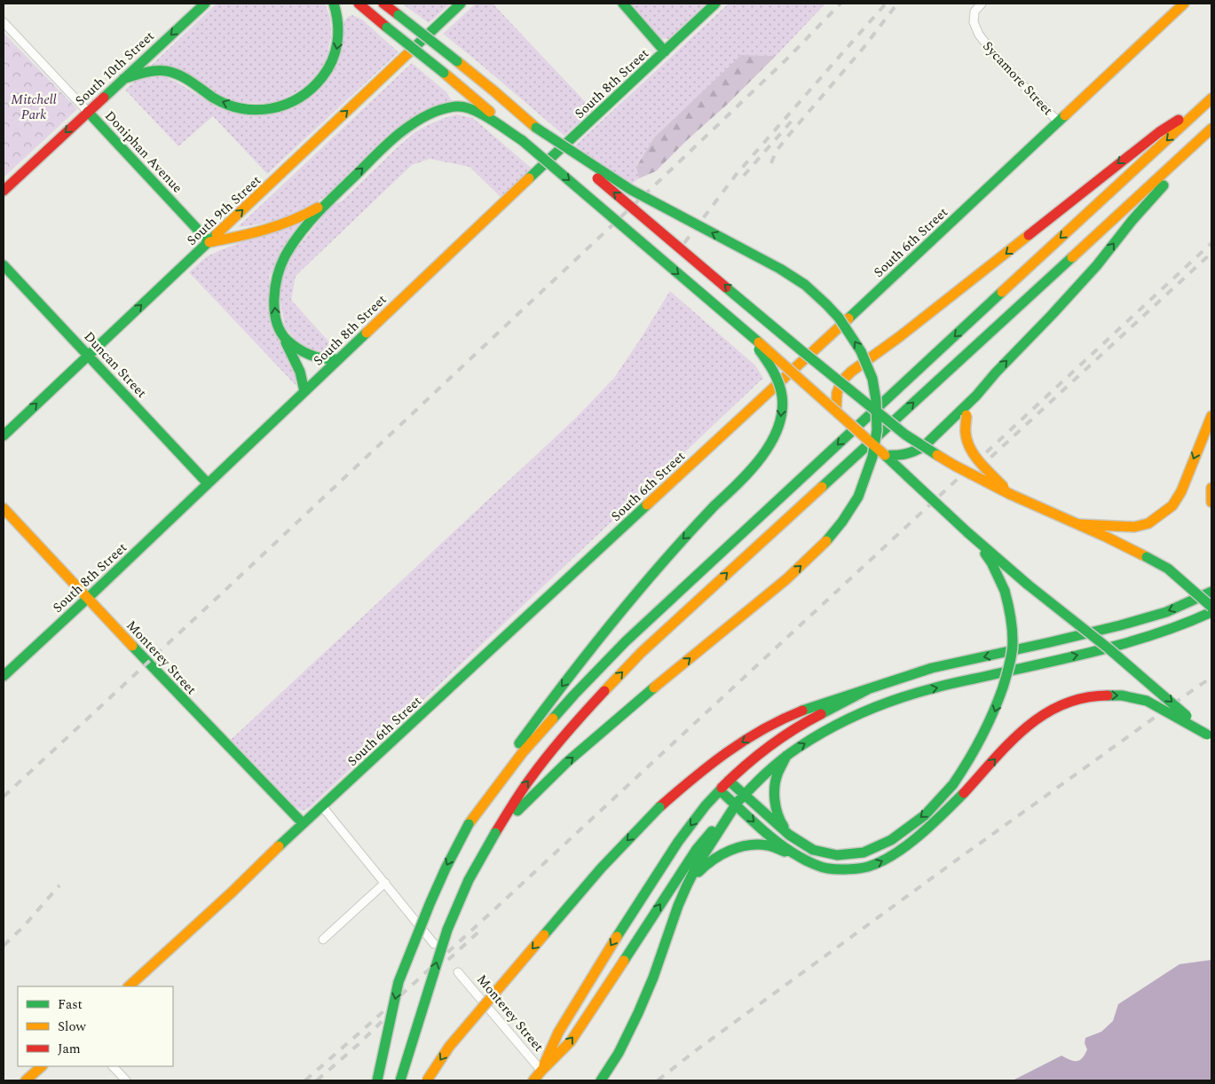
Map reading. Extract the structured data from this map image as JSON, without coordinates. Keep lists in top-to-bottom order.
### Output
{
  "streets": {
    "main road": [
      "South 10th Street",
      "South 8th Street",
      "Doniphan Avenue",
      "South 9th Street",
      "South 6th Street",
      "Duncan Street",
      "Monterey Street"
    ],
    "street": ["Sycamore Street"]
  },
  "crossings": [
    ["South 10th Street", "Doniphan Avenue"],
    ["Sycamore Street", "South 6th Street"],
    ["South 8th Street", "Duncan Street"],
    ["South 8th Street", "Monterey Street"],
    ["Doniphan Avenue", "South 9th Street"],
    ["South 9th Street", "Duncan Street"],
    ["South 6th Street", "Monterey Street"]
  ],
  "one_way": ["South 10th Street", "South 9th Street"],
  "parks": ["Mitchell Park"],
  "legend": ["Fast", "Slow", "Jam"]
}
